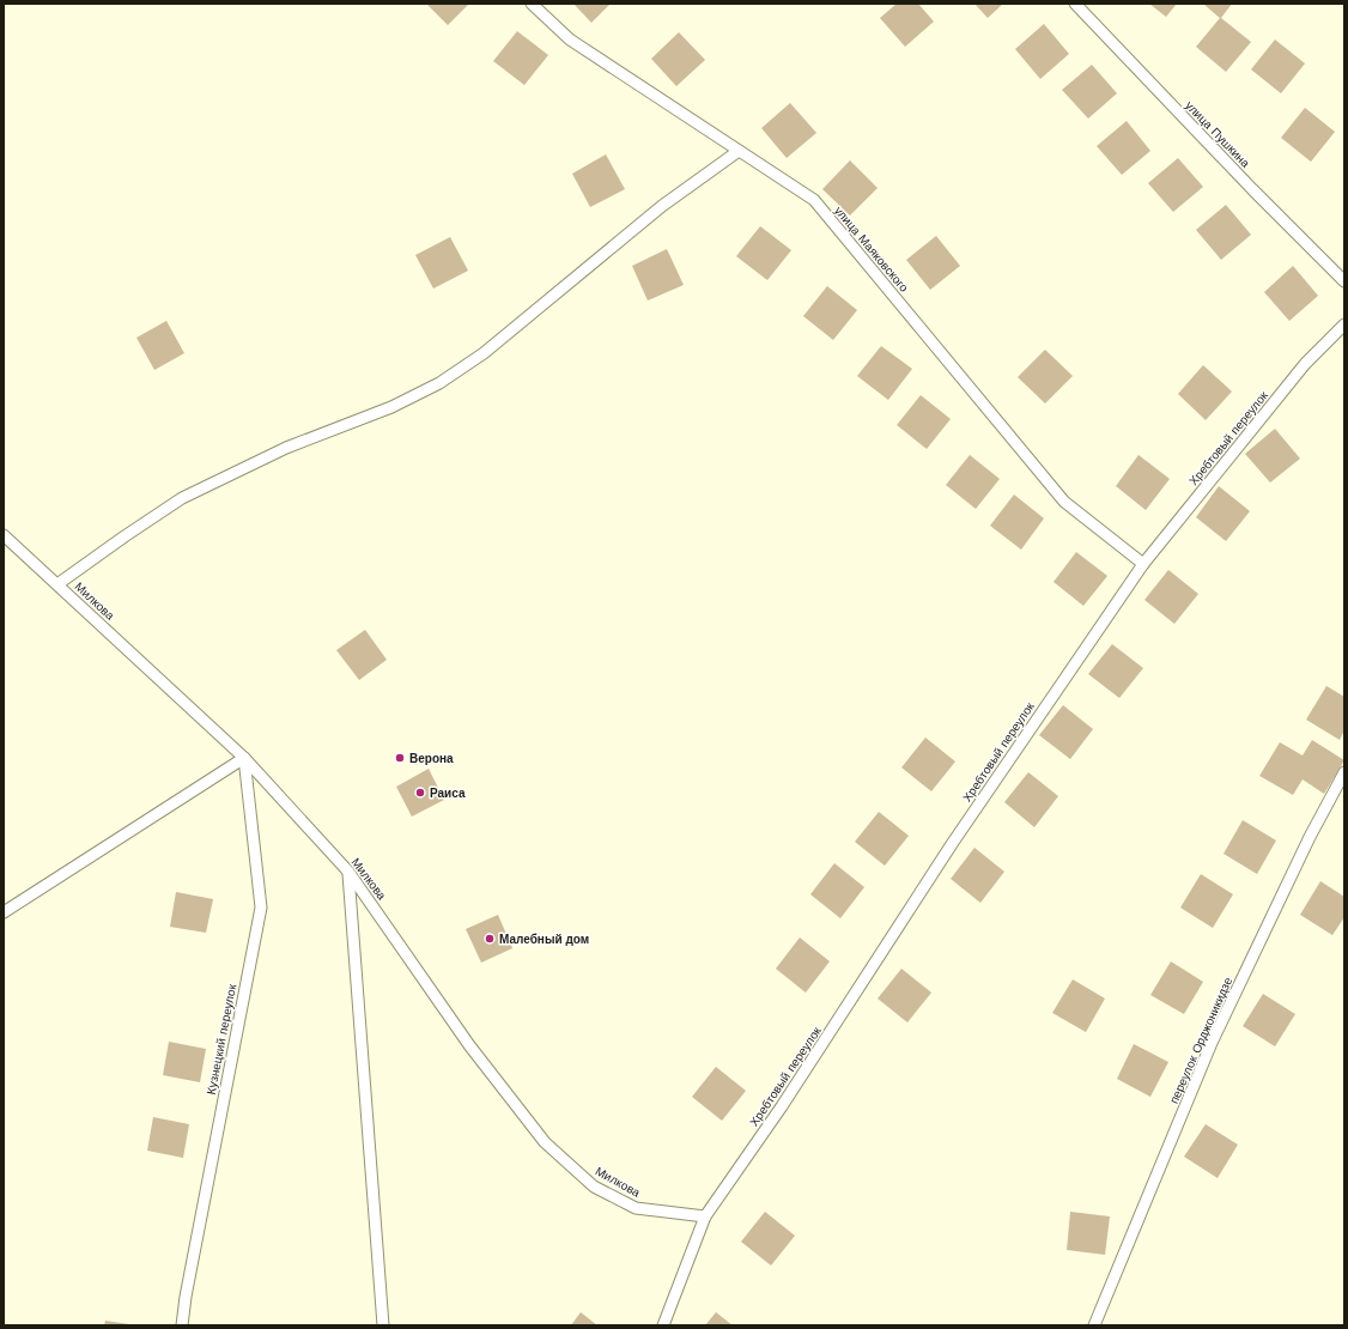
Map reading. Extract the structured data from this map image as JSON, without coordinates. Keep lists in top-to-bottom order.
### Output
{
  "streets": {
    "lane": [
      "улица Пушкина",
      "улица Маяковского",
      "Хребтовый переулок",
      "Милкова",
      "Кузнецкий переулок",
      "переулок Орджоникидзе"
    ]
  },
  "crossings": [
    ["улица Маяковского", "Хребтовый переулок"],
    ["Хребтовый переулок", "Милкова"],
    ["Милкова", "Кузнецкий переулок"]
  ],
  "places": ["Верона", "Раиса", "Малебный дом"]
}
